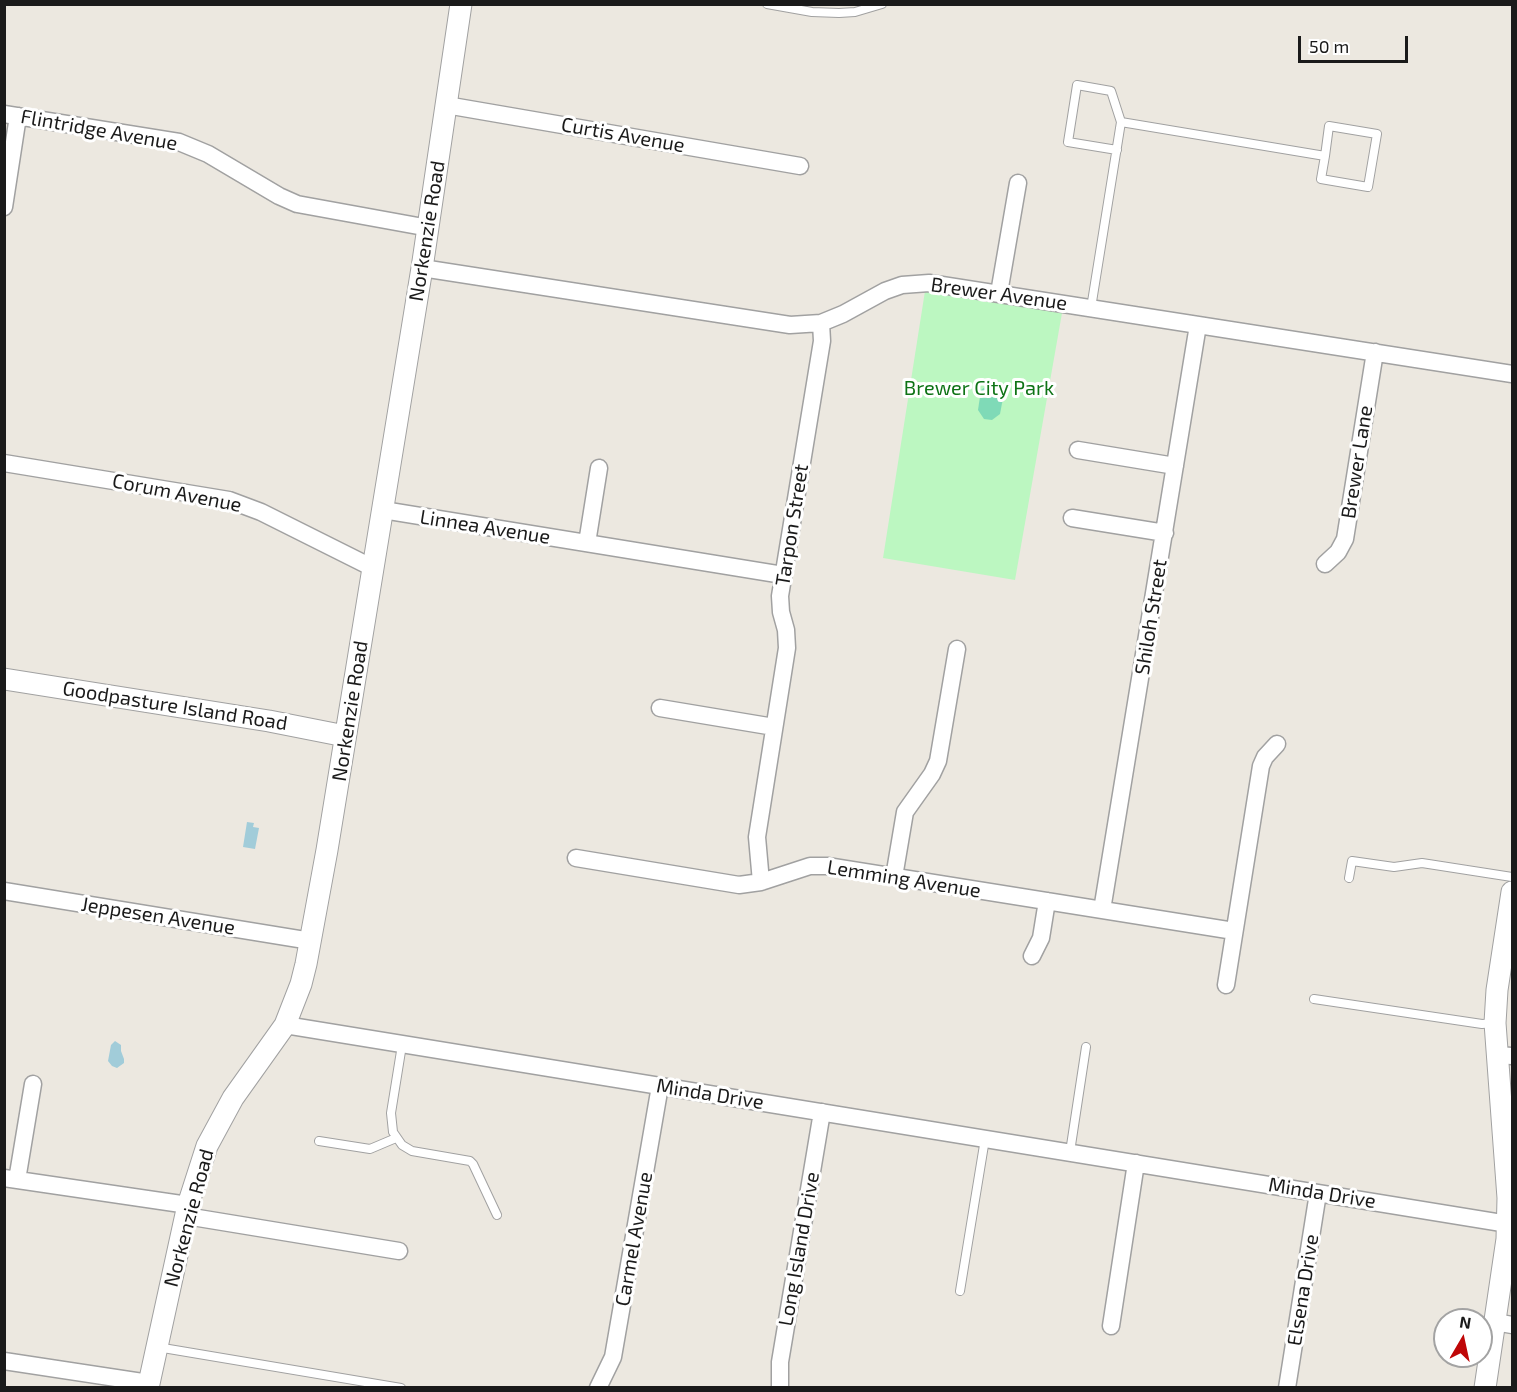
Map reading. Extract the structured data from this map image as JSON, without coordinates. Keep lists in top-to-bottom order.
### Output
{
  "streets": {
    "street": [
      "Flintridge Avenue",
      "Curtis Avenue",
      "Norkenzie Road",
      "Brewer Avenue",
      "Brewer Lane",
      "Corum Avenue",
      "Tarpon Street",
      "Linnea Avenue",
      "Shiloh Street",
      "Goodpasture Island Road",
      "Lemming Avenue",
      "Jeppesen Avenue",
      "Minda Drive",
      "Carmel Avenue",
      "Long Island Drive",
      "Elsena Drive"
    ]
  },
  "crossings": [
    ["Flintridge Avenue", "Norkenzie Road"],
    ["Curtis Avenue", "Norkenzie Road"],
    ["Norkenzie Road", "Brewer Avenue"],
    ["Norkenzie Road", "Corum Avenue"],
    ["Norkenzie Road", "Linnea Avenue"],
    ["Norkenzie Road", "Goodpasture Island Road"],
    ["Norkenzie Road", "Jeppesen Avenue"],
    ["Norkenzie Road", "Minda Drive"],
    ["Brewer Avenue", "Brewer Lane"],
    ["Brewer Avenue", "Tarpon Street"],
    ["Brewer Avenue", "Shiloh Street"],
    ["Tarpon Street", "Linnea Avenue"],
    ["Tarpon Street", "Lemming Avenue"],
    ["Shiloh Street", "Lemming Avenue"],
    ["Minda Drive", "Carmel Avenue"],
    ["Minda Drive", "Long Island Drive"],
    ["Minda Drive", "Elsena Drive"]
  ],
  "parks": ["Brewer City Park"],
  "scale_bar": "50 m",
  "north": "top"
}
